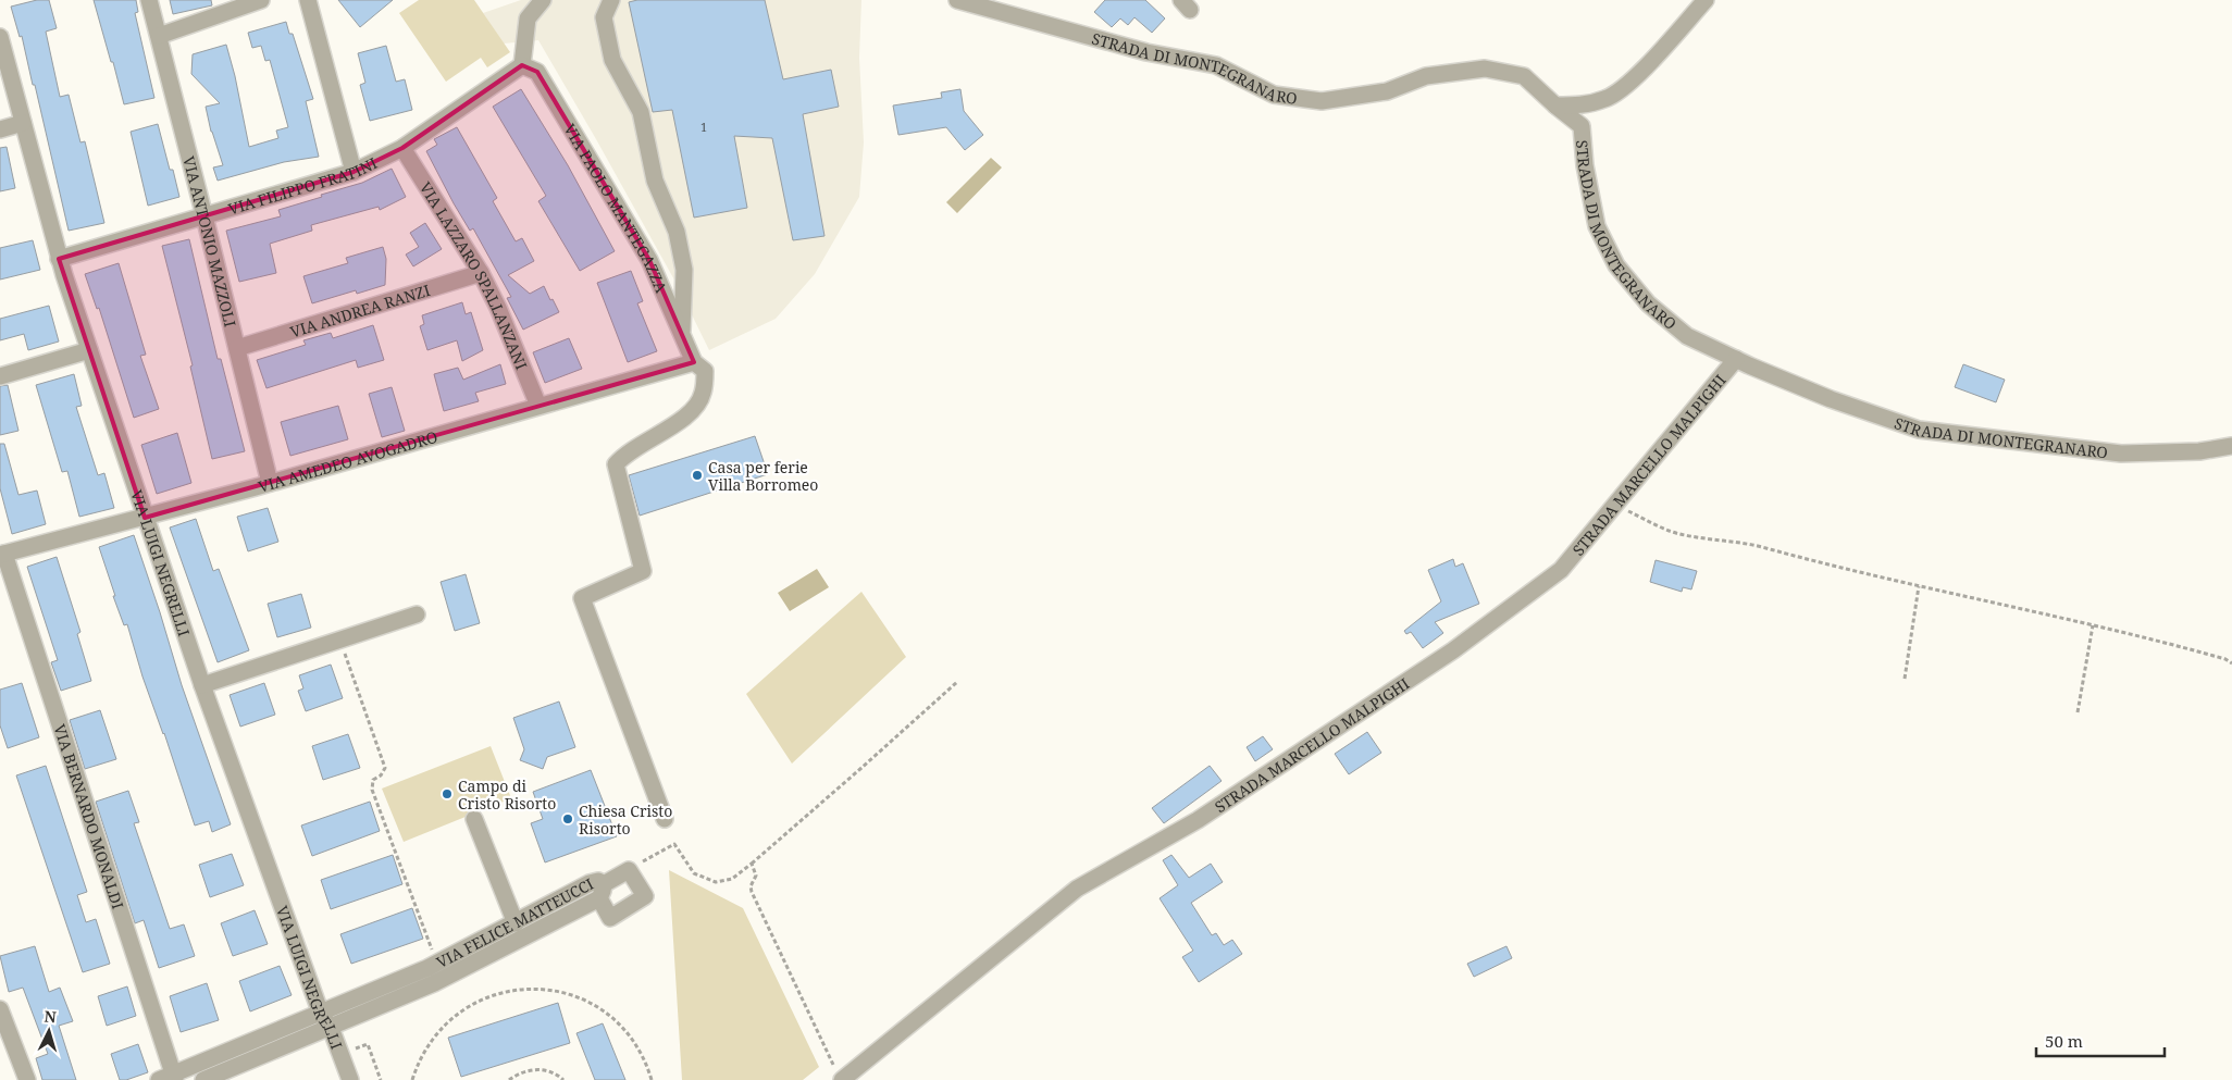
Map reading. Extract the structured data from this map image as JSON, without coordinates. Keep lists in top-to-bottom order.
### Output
{
  "streets": {
    "street": [
      "STRADA DI MONTEGRANARO",
      "VIA FILIPPO FRATINI",
      "VIA PAOLO MANTEGAZZA",
      "VIA ANTONIO MAZZOLI",
      "VIA LAZZARO SPALLANZANI",
      "VIA ANDREA RANZI",
      "VIA AMEDEO AVOGADRO",
      "STRADA MARCELLO MALPIGHI",
      "VIA LUIGI NEGRELLI",
      "VIA BERNARDO MONALDI",
      "VIA FELICE MATTEUCCI"
    ]
  },
  "crossings": [
    ["STRADA DI MONTEGRANARO", "STRADA MARCELLO MALPIGHI"],
    ["VIA FILIPPO FRATINI", "VIA PAOLO MANTEGAZZA"],
    ["VIA FILIPPO FRATINI", "VIA ANTONIO MAZZOLI"],
    ["VIA FILIPPO FRATINI", "VIA LAZZARO SPALLANZANI"],
    ["VIA FILIPPO FRATINI", "VIA LUIGI NEGRELLI"],
    ["VIA PAOLO MANTEGAZZA", "VIA AMEDEO AVOGADRO"],
    ["VIA ANTONIO MAZZOLI", "VIA ANDREA RANZI"],
    ["VIA ANTONIO MAZZOLI", "VIA AMEDEO AVOGADRO"],
    ["VIA LAZZARO SPALLANZANI", "VIA ANDREA RANZI"],
    ["VIA LAZZARO SPALLANZANI", "VIA AMEDEO AVOGADRO"],
    ["VIA AMEDEO AVOGADRO", "VIA LUIGI NEGRELLI"],
    ["VIA AMEDEO AVOGADRO", "VIA BERNARDO MONALDI"],
    ["VIA LUIGI NEGRELLI", "VIA FELICE MATTEUCCI"],
    ["VIA BERNARDO MONALDI", "VIA FELICE MATTEUCCI"]
  ],
  "places": ["Casa per ferie Villa Borromeo", "Campo di Cristo Risorto", "Chiesa Cristo Risorto"],
  "house_numbers": ["1"],
  "scale_bar": "50 m",
  "north": "top"
}
